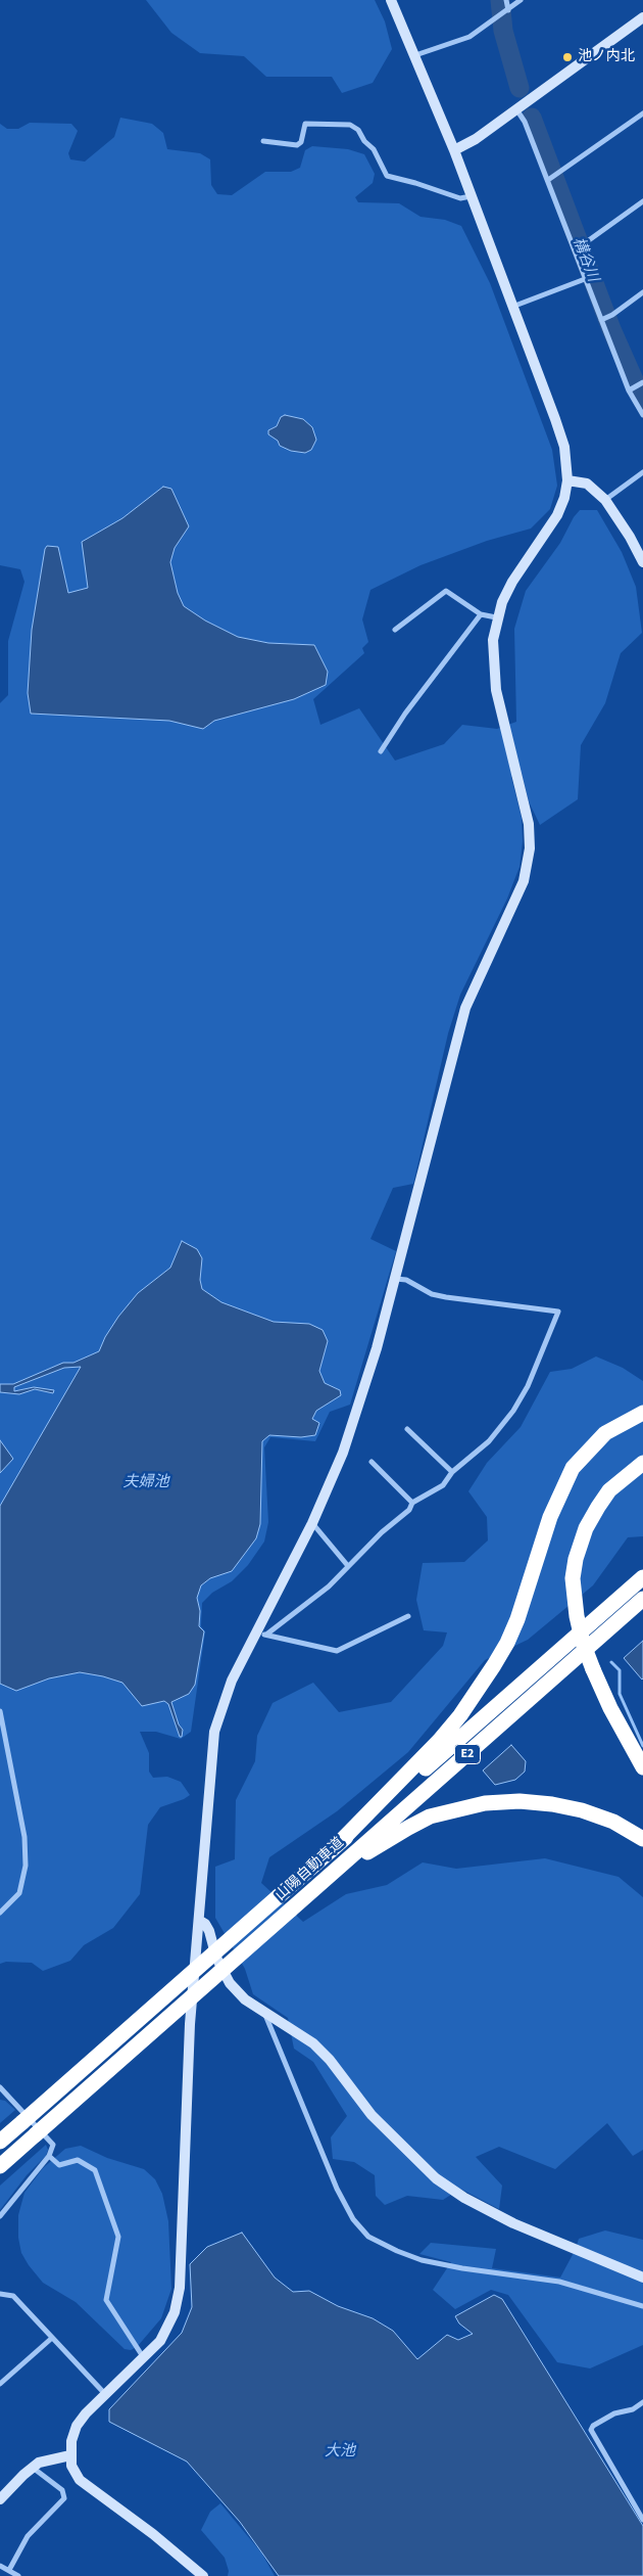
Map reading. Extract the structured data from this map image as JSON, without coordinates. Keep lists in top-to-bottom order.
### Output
{
  "streets": {
    "highway": ["E2", "山陽自動車道"]
  },
  "water": ["構谷川", "夫婦池", "大池"],
  "places": ["池ノ内北"]
}
